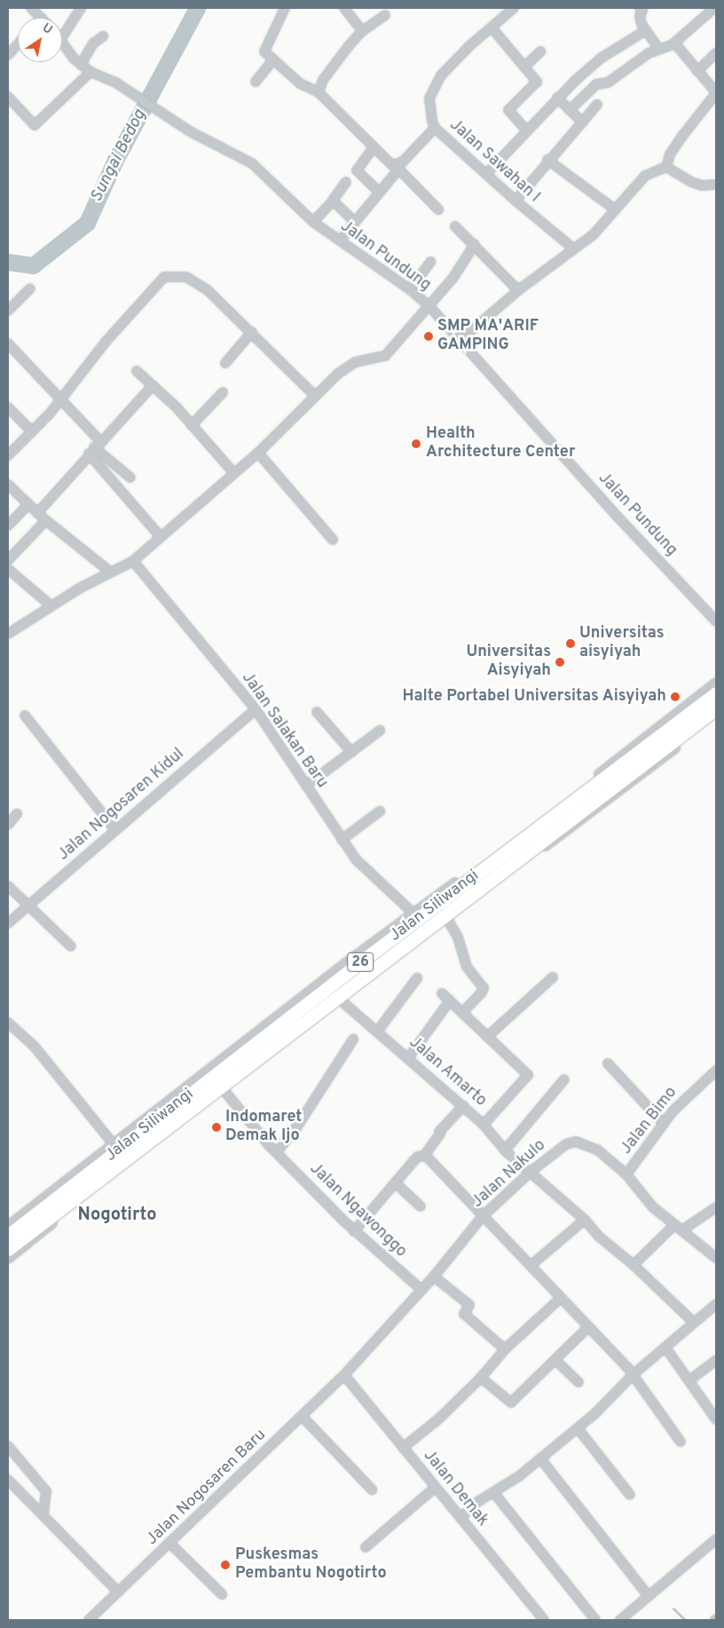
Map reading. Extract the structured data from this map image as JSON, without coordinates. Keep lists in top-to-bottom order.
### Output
{
  "streets": {
    "highway": ["Jalan Siliwangi", "26"],
    "street": [
      "Jalan Sawahan I",
      "Jalan Pundung",
      "Jalan Salakan Baru",
      "Jalan Nogosaren Kidul",
      "Jalan Amarto",
      "Jalan Bimo",
      "Jalan Nakulo",
      "Jalan Ngawonggo",
      "Jalan Nogosaren Baru",
      "Jalan Demak"
    ]
  },
  "crossings": [
    ["Jalan Salakan Baru", "Jalan Nogosaren Kidul"],
    ["Jalan Amarto", "Jalan Nakulo"],
    ["Jalan Bimo", "Jalan Nakulo"],
    ["Jalan Nakulo", "Jalan Ngawonggo"],
    ["Jalan Nakulo", "Jalan Nogosaren Baru"],
    ["Jalan Nakulo", "Jalan Demak"],
    ["Jalan Nogosaren Baru", "Jalan Demak"]
  ],
  "districts": ["Nogotirto"],
  "water": ["Sungai Bedog"],
  "places": [
    "SMP MA'ARIF GAMPING",
    "Health Architecture Center",
    "Universitas aisyiyah",
    "Universitas Aisyiyah",
    "Halte Portabel Universitas Aisyiyah",
    "Indomaret Demak Ijo",
    "Puskesmas Pembantu Nogotirto"
  ],
  "north": "top right"
}
